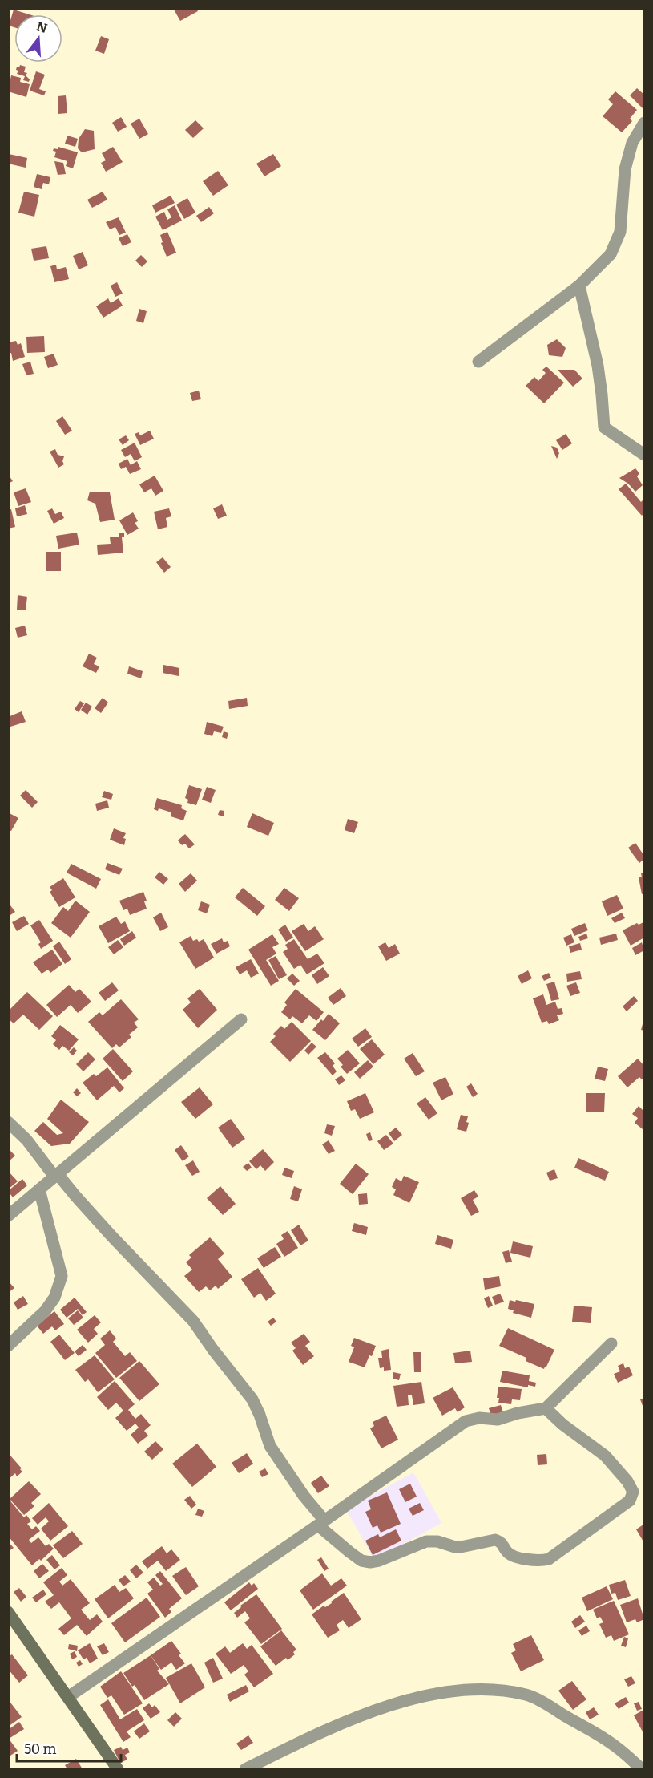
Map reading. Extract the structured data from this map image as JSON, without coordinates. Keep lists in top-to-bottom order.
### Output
{
  "scale_bar": "50 m",
  "north": "top"
}
